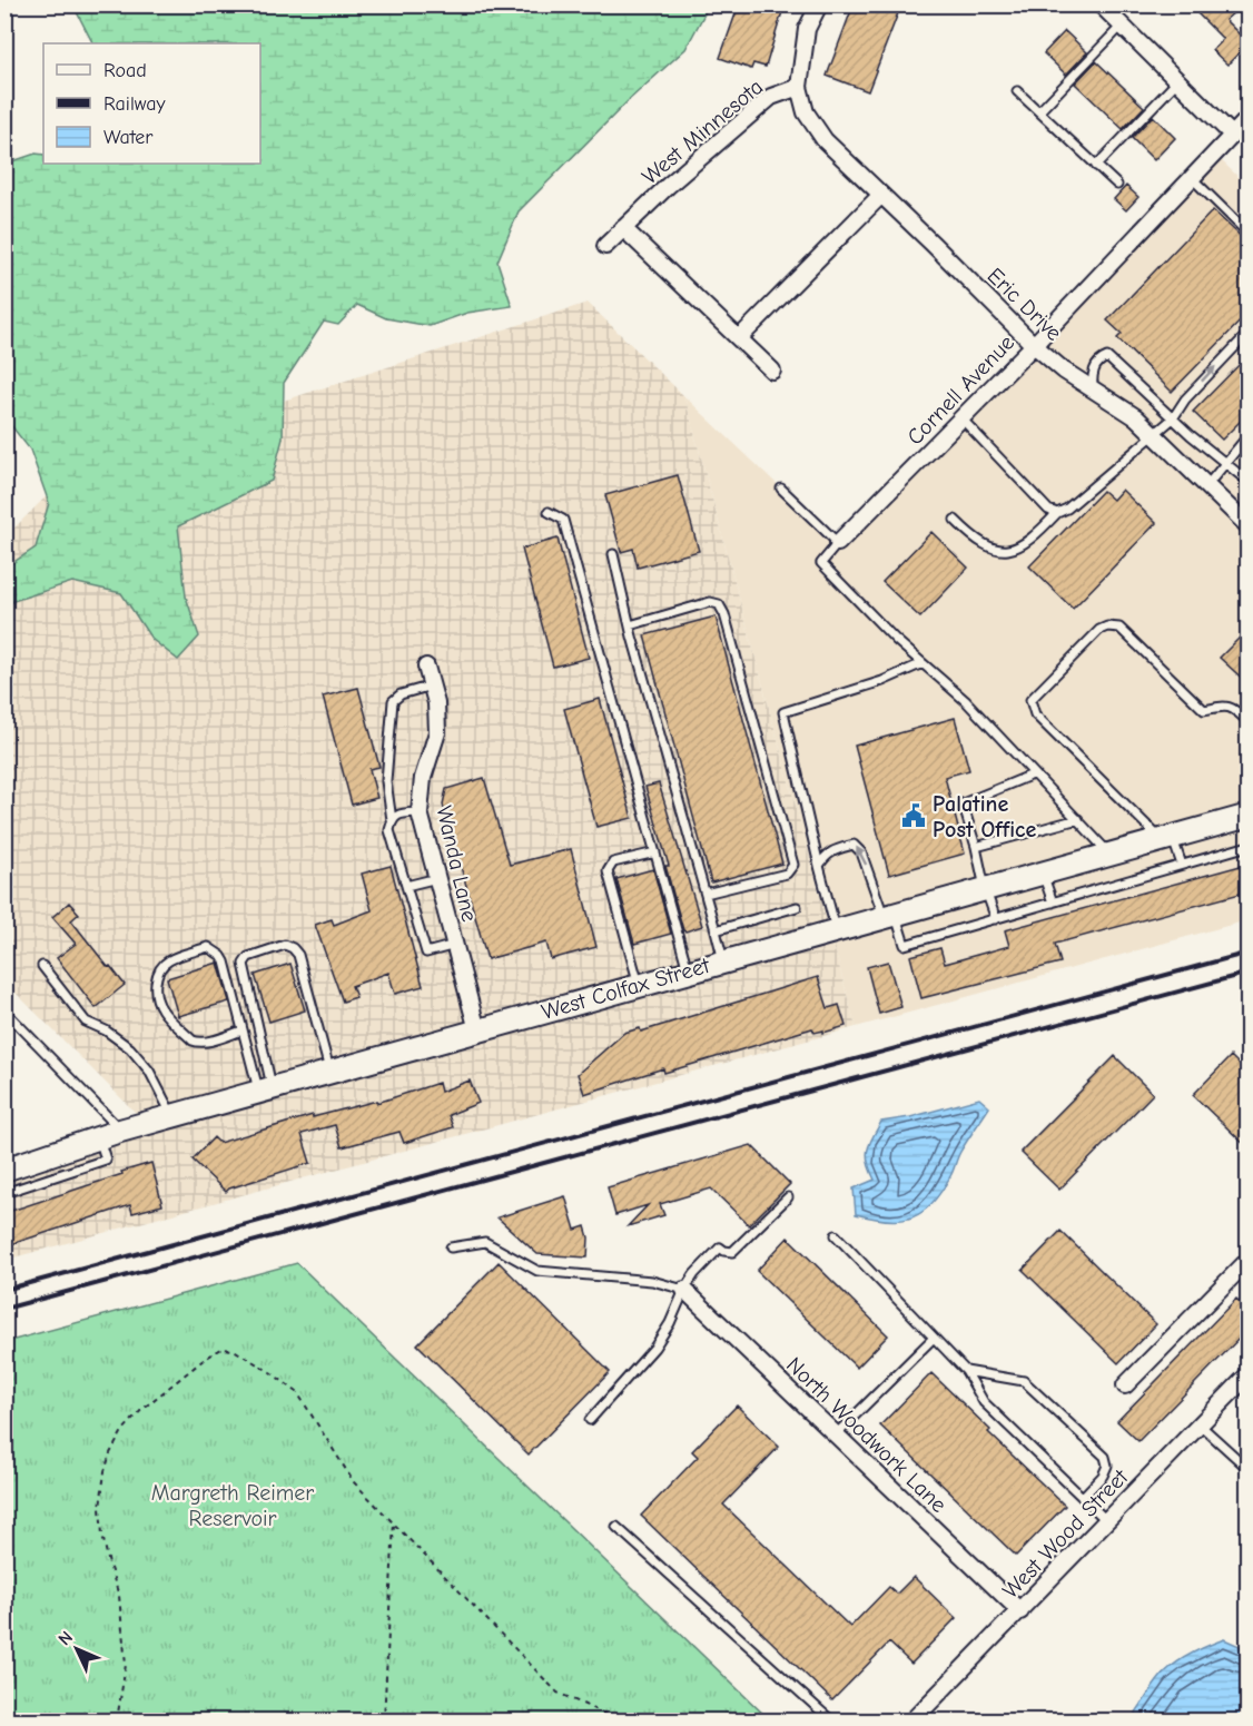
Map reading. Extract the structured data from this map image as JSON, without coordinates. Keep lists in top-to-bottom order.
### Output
{
  "streets": {
    "street": [
      "West Minnesota",
      "Eric Drive",
      "Cornell Avenue",
      "Wanda Lane",
      "West Colfax Street",
      "North Woodwork Lane",
      "West Wood Street"
    ]
  },
  "crossings": [
    ["West Minnesota", "Eric Drive"],
    ["Eric Drive", "Cornell Avenue"],
    ["Wanda Lane", "West Colfax Street"],
    ["North Woodwork Lane", "West Wood Street"]
  ],
  "parks": ["Margreth Reimer Reservoir"],
  "places": {
    "public building": ["Palatine Post Office"]
  },
  "legend": ["Road", "Railway", "Water"],
  "north": "top left"
}
